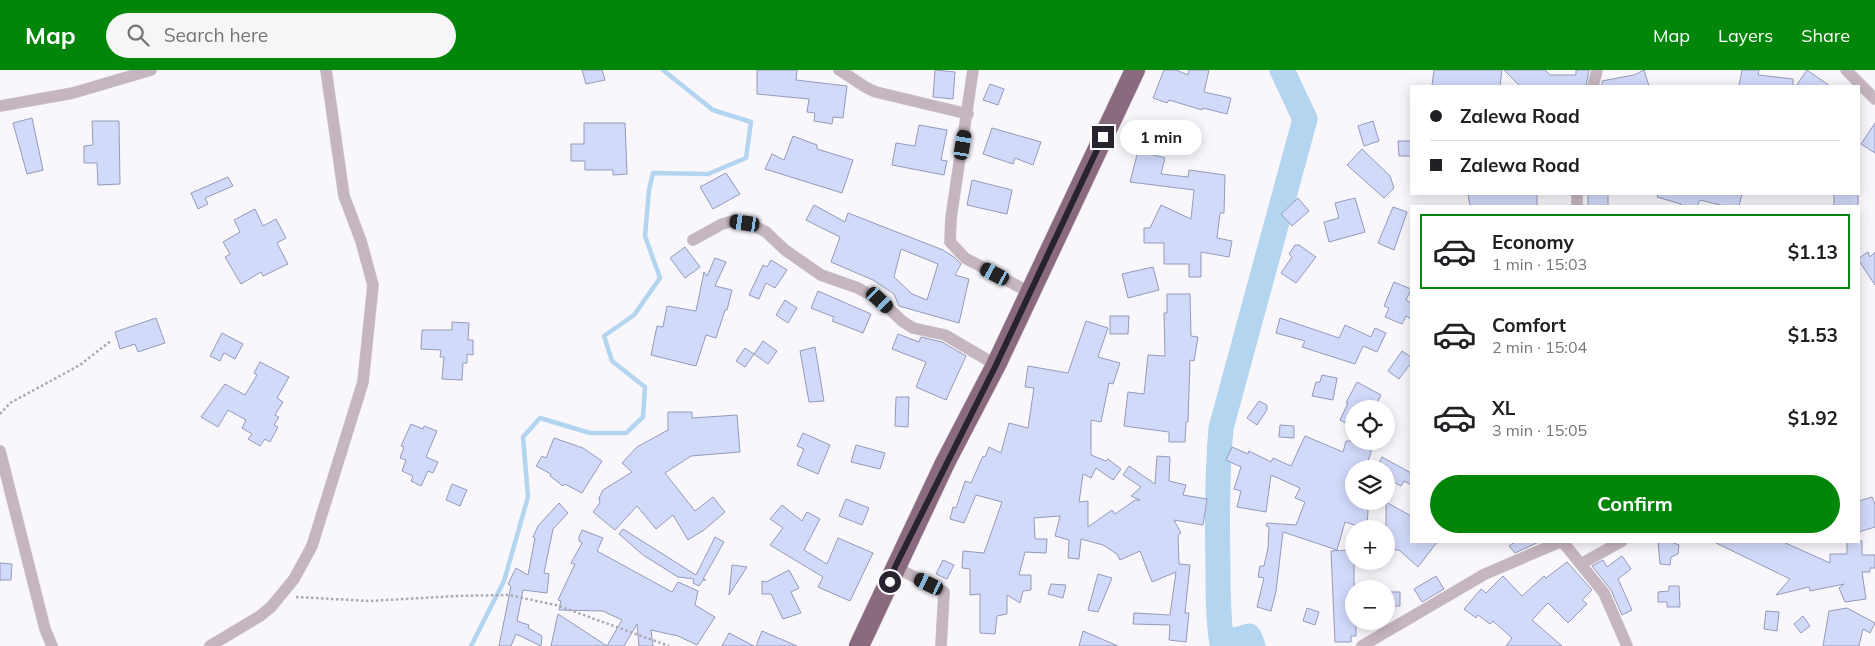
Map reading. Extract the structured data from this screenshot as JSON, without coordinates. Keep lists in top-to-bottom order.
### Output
{
  "page": {
    "header": "Map",
    "search": "Search here",
    "nav": ["Map", "Layers", "Share"],
    "banner": ["Zalewa Road", "Zalewa Road"],
    "bubble": "1 min",
    "list": [
      {
        "name": "Economy",
        "note": "1 min · 15:03",
        "value": "$1.13"
      },
      {
        "name": "Comfort",
        "note": "2 min · 15:04",
        "value": "$1.53"
      },
      {
        "name": "XL",
        "note": "3 min · 15:05",
        "value": "$1.92"
      }
    ],
    "map_buttons": ["+", "−"],
    "buttons": "Confirm"
  }
}
